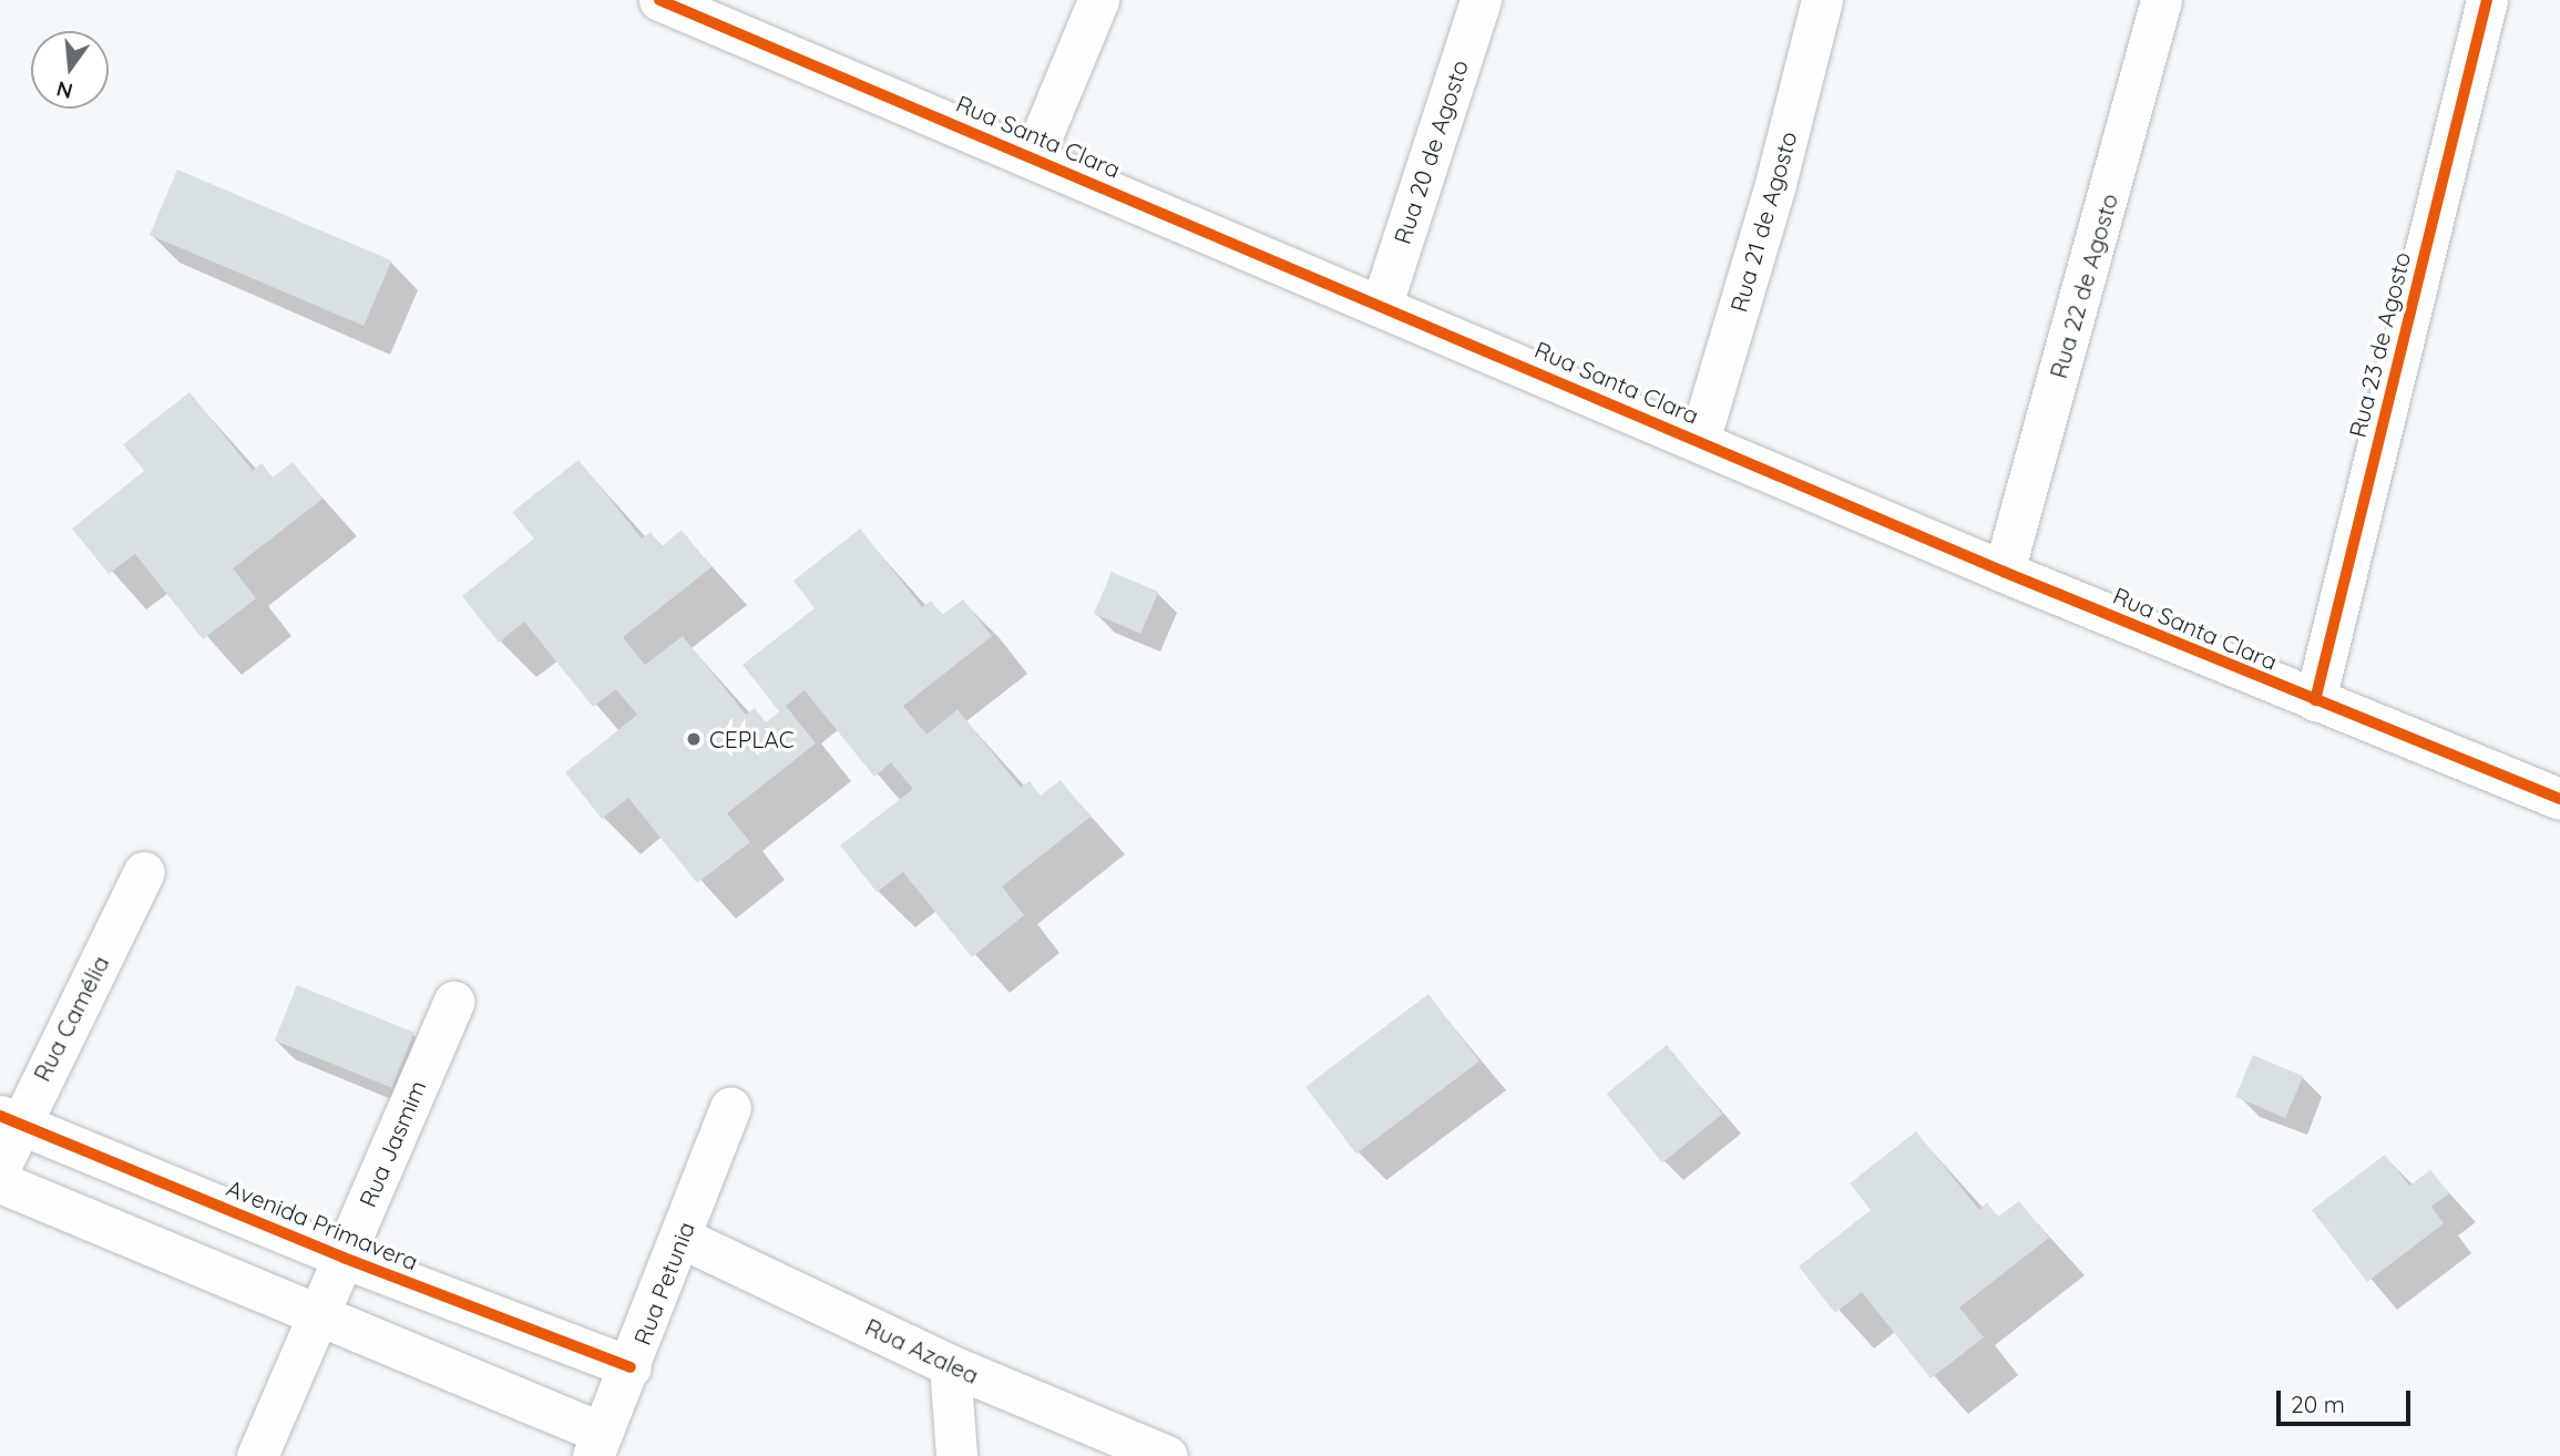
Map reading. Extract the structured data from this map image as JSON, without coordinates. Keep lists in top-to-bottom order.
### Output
{
  "streets": {
    "street": [
      "Rua Santa Clara",
      "Rua 20 de Agosto",
      "Rua 21 de Agosto",
      "Rua 22 de Agosto",
      "Rua 23 de Agosto",
      "Rua Camélia",
      "Rua Jasmim",
      "Avenida Primavera",
      "Rua Petunia",
      "Rua Azalea"
    ]
  },
  "crossings": [
    ["Rua Santa Clara", "Rua 20 de Agosto"],
    ["Rua Santa Clara", "Rua 21 de Agosto"],
    ["Rua Santa Clara", "Rua 22 de Agosto"],
    ["Rua Santa Clara", "Rua 23 de Agosto"],
    ["Rua Camélia", "Avenida Primavera"],
    ["Rua Jasmim", "Avenida Primavera"],
    ["Avenida Primavera", "Rua Petunia"],
    ["Rua Petunia", "Rua Azalea"]
  ],
  "places": ["CEPLAC"],
  "scale_bar": "20 m",
  "north": "bottom"
}
